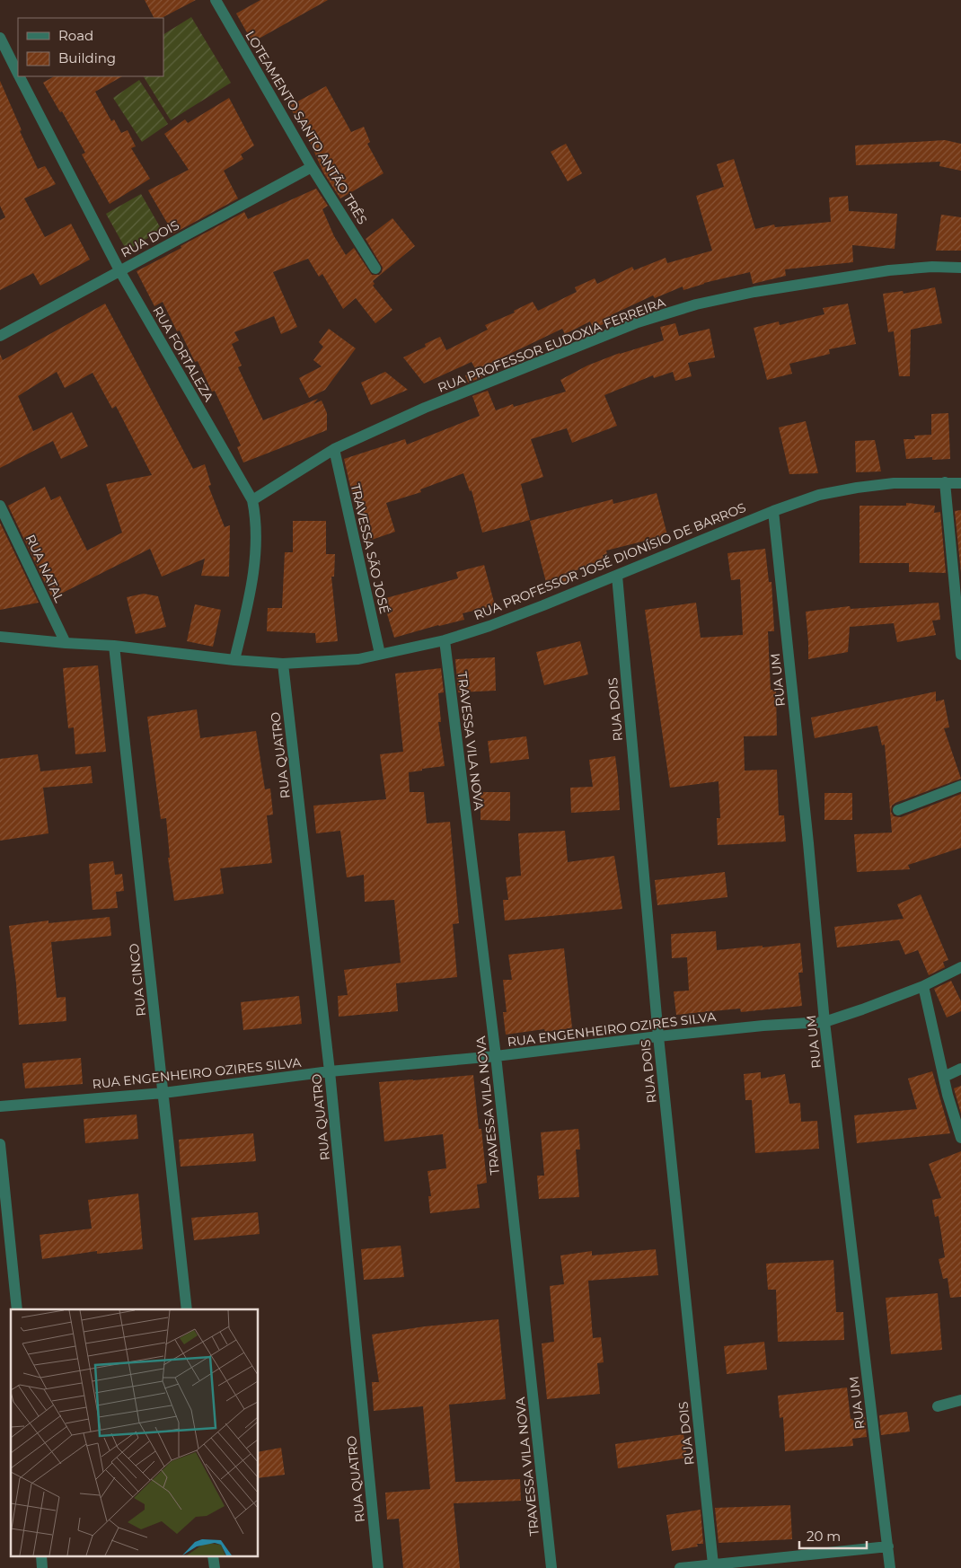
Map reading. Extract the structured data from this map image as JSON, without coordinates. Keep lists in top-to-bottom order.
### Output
{
  "streets": {
    "street": [
      "LOTEAMENTO SANTO ANTÃO TRÊS",
      "RUA DOIS",
      "RUA PROFESSOR EUDOXIA FERREIRA",
      "RUA FORTALEZA",
      "TRAVESSA SÃO JOSÉ",
      "RUA PROFESSOR JOSÉ DIONÍSIO DE BARROS",
      "RUA NATAL",
      "RUA UM",
      "TRAVESSA VILA NOVA",
      "RUA QUATRO",
      "RUA CINCO",
      "RUA ENGENHEIRO OZIRES SILVA"
    ]
  },
  "crossings": [
    ["LOTEAMENTO SANTO ANTÃO TRÊS", "RUA DOIS"],
    ["RUA DOIS", "RUA FORTALEZA"],
    ["RUA DOIS", "RUA PROFESSOR JOSÉ DIONÍSIO DE BARROS"],
    ["RUA DOIS", "RUA ENGENHEIRO OZIRES SILVA"],
    ["RUA PROFESSOR EUDOXIA FERREIRA", "RUA FORTALEZA"],
    ["RUA PROFESSOR EUDOXIA FERREIRA", "TRAVESSA SÃO JOSÉ"],
    ["RUA FORTALEZA", "RUA PROFESSOR JOSÉ DIONÍSIO DE BARROS"],
    ["TRAVESSA SÃO JOSÉ", "RUA PROFESSOR JOSÉ DIONÍSIO DE BARROS"],
    ["RUA PROFESSOR JOSÉ DIONÍSIO DE BARROS", "RUA NATAL"],
    ["RUA PROFESSOR JOSÉ DIONÍSIO DE BARROS", "RUA UM"],
    ["RUA PROFESSOR JOSÉ DIONÍSIO DE BARROS", "TRAVESSA VILA NOVA"],
    ["RUA PROFESSOR JOSÉ DIONÍSIO DE BARROS", "RUA QUATRO"],
    ["RUA PROFESSOR JOSÉ DIONÍSIO DE BARROS", "RUA CINCO"],
    ["RUA UM", "RUA ENGENHEIRO OZIRES SILVA"],
    ["TRAVESSA VILA NOVA", "RUA ENGENHEIRO OZIRES SILVA"],
    ["RUA QUATRO", "RUA ENGENHEIRO OZIRES SILVA"],
    ["RUA CINCO", "RUA ENGENHEIRO OZIRES SILVA"]
  ],
  "legend": ["Road", "Building"],
  "scale_bar": "20 m"
}
